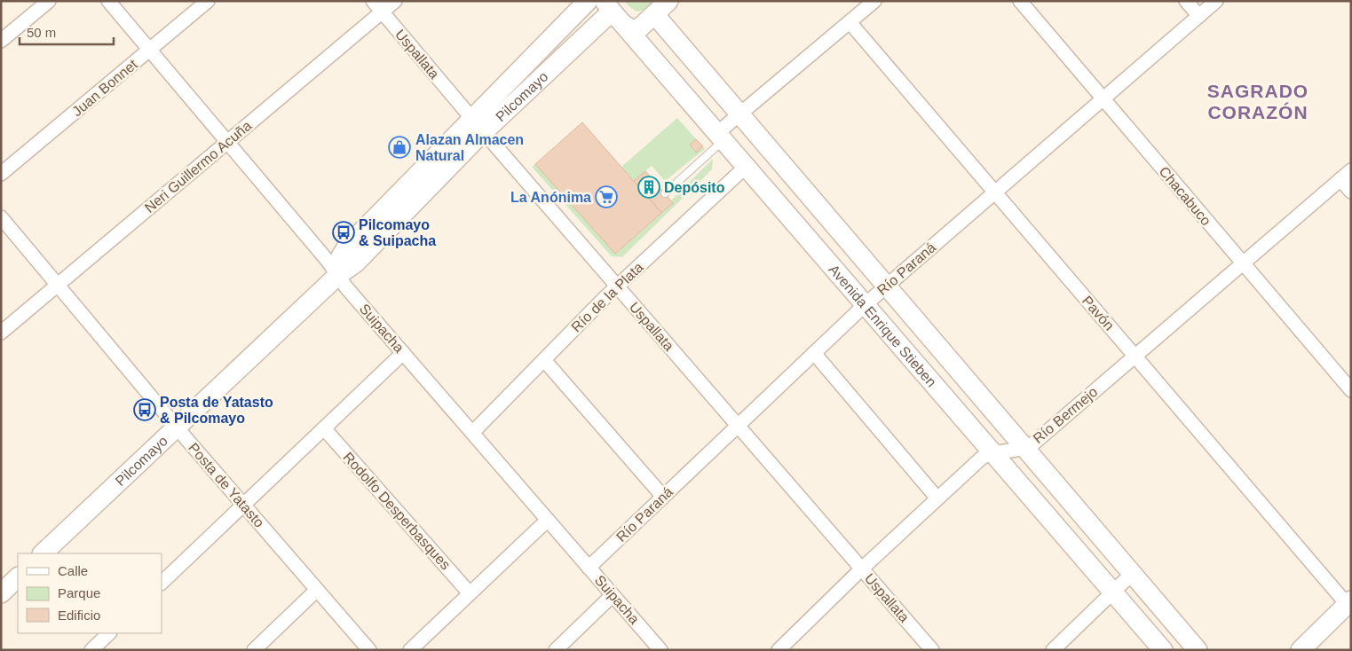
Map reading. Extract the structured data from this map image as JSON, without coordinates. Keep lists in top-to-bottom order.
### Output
{
  "streets": {
    "main road": ["Pilcomayo", "Avenida Enrique Stieben"],
    "street": [
      "Uspallata",
      "Juan Bonnet",
      "Neri Guillermo Acuña",
      "Chacabuco",
      "Río Paraná",
      "Río de la Plata",
      "Pavón",
      "Suipacha",
      "Río Bermejo",
      "Posta de Yatasto",
      "Rodolfo Desperbasques"
    ]
  },
  "crossings": [
    ["Uspallata", "Pilcomayo"],
    ["Uspallata", "Neri Guillermo Acuña"],
    ["Uspallata", "Río Paraná"],
    ["Uspallata", "Río de la Plata"],
    ["Uspallata", "Río Bermejo"],
    ["Juan Bonnet", "Suipacha"],
    ["Pilcomayo", "Avenida Enrique Stieben"],
    ["Pilcomayo", "Suipacha"],
    ["Pilcomayo", "Posta de Yatasto"],
    ["Neri Guillermo Acuña", "Suipacha"],
    ["Neri Guillermo Acuña", "Posta de Yatasto"],
    ["Chacabuco", "Río Paraná"],
    ["Chacabuco", "Río Bermejo"],
    ["Río Paraná", "Pavón"],
    ["Río Paraná", "Avenida Enrique Stieben"],
    ["Río Paraná", "Suipacha"],
    ["Río de la Plata", "Avenida Enrique Stieben"],
    ["Río de la Plata", "Suipacha"],
    ["Pavón", "Río Bermejo"],
    ["Avenida Enrique Stieben", "Río Bermejo"]
  ],
  "districts": ["SAGRADO CORAZÓN"],
  "places": {
    "shop": ["Alazan Almacen Natural"],
    "building": ["Depósito"],
    "supermarket": ["La Anónima"],
    "bus stop": ["Pilcomayo & Suipacha", "Posta de Yatasto & Pilcomayo"]
  },
  "legend": ["Calle", "Parque", "Edificio"],
  "scale_bar": "50 m"
}
